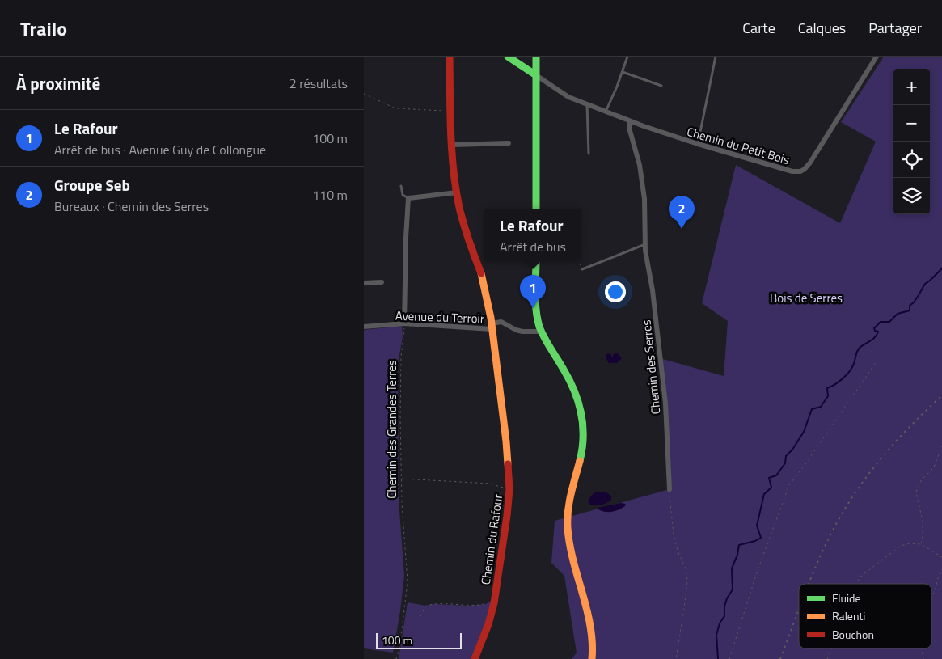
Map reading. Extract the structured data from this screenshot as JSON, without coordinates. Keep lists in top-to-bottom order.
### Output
{
  "streets": {
    "street": [
      "Chemin du Petit Bois",
      "Avenue du Terroir",
      "Chemin des Serres",
      "Chemin du Rafour"
    ],
    "path": ["Chemin des Grandes Terres"]
  },
  "crossings": [
    ["Chemin du Petit Bois", "Chemin des Serres"],
    ["Avenue du Terroir", "Chemin des Grandes Terres"],
    ["Avenue du Terroir", "Chemin du Rafour"]
  ],
  "parks": ["Bois de Serres"],
  "legend": ["Fluide", "Ralenti", "Bouchon"],
  "scale_bar": "100 m",
  "page": {
    "header": "Trailo",
    "nav": ["Carte", "Calques", "Partager"],
    "heading": ["À proximité", "2 résultats"],
    "map_buttons": ["+", "−"],
    "list": [
      {
        "mark": "1",
        "name": "Le Rafour",
        "note": "Arrêt de bus · Avenue Guy de Collongue",
        "value": "100 m"
      },
      {
        "mark": "2",
        "name": "Groupe Seb",
        "note": "Bureaux · Chemin des Serres",
        "value": "110 m"
      }
    ],
    "pins": ["2", "1"],
    "popup": ["Le Rafour", "Arrêt de bus"],
    "scale": "100 m"
  }
}
